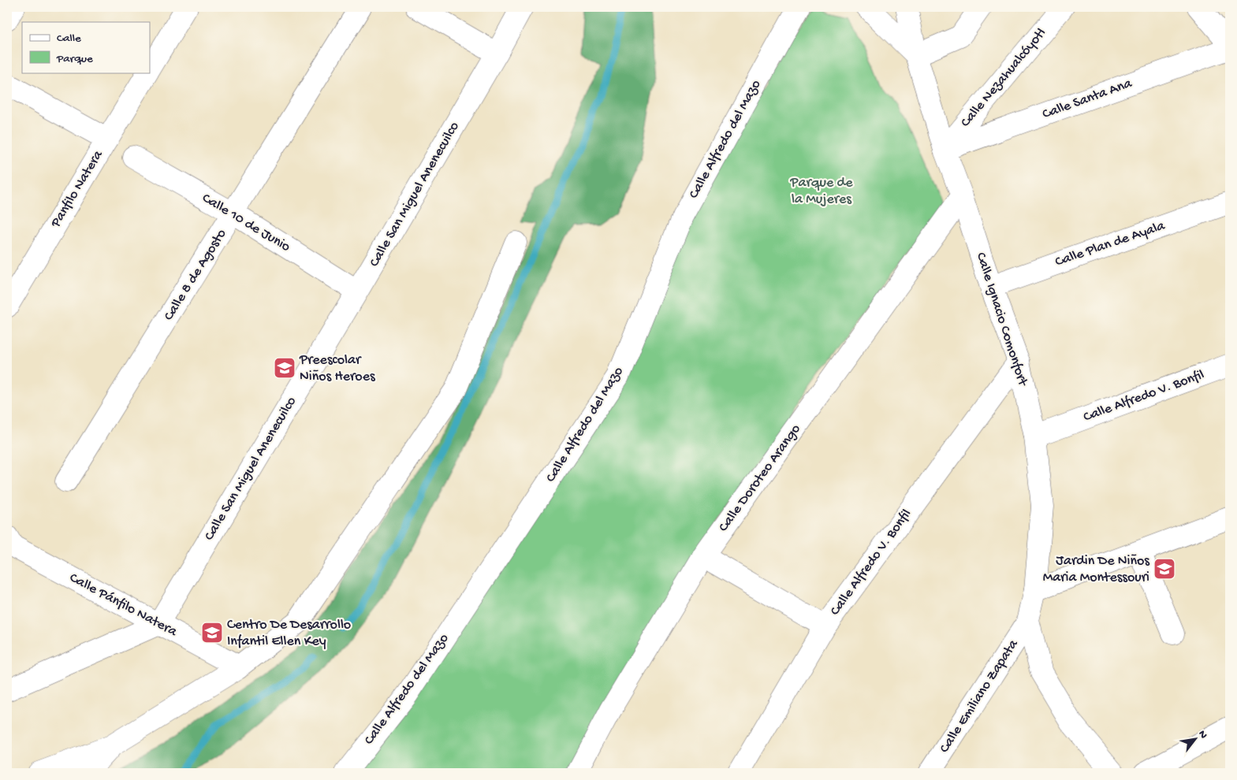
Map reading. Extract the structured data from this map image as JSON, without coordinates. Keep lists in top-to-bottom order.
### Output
{
  "streets": {
    "street": [
      "Calle Nezahualcóyotl",
      "Calle Santa Ana",
      "Calle Alfredo del Mazo",
      "Panfilo Natera",
      "Calle San Miguel Anenecuilco",
      "Calle 10 de Junio",
      "Calle Plan de Ayala",
      "Calle 8 de Agosto",
      "Calle Ignacio Comonfort",
      "Calle Alfredo V. Bonfil",
      "Calle Doroteo Arango",
      "Calle Pánfilo Natera",
      "Calle Emiliano Zapata"
    ]
  },
  "crossings": [
    ["Calle Nezahualcóyotl", "Calle Santa Ana"],
    ["Calle Nezahualcóyotl", "Calle Ignacio Comonfort"],
    ["Calle Santa Ana", "Calle Ignacio Comonfort"],
    ["Calle San Miguel Anenecuilco", "Calle 10 de Junio"],
    ["Calle San Miguel Anenecuilco", "Calle Pánfilo Natera"],
    ["Calle 10 de Junio", "Calle 8 de Agosto"],
    ["Calle Plan de Ayala", "Calle Ignacio Comonfort"],
    ["Calle Ignacio Comonfort", "Calle Alfredo V. Bonfil"],
    ["Calle Ignacio Comonfort", "Calle Doroteo Arango"],
    ["Calle Ignacio Comonfort", "Calle Emiliano Zapata"]
  ],
  "parks": ["Parque de la Mujeres"],
  "places": {
    "school or university": ["Preescolar Niños Heroes", "Jardin De Niños Maria Montessouri", "Centro De Desarrollo Infantil Ellen Key"]
  },
  "legend": ["Calle", "Parque"],
  "north": "top right"
}
